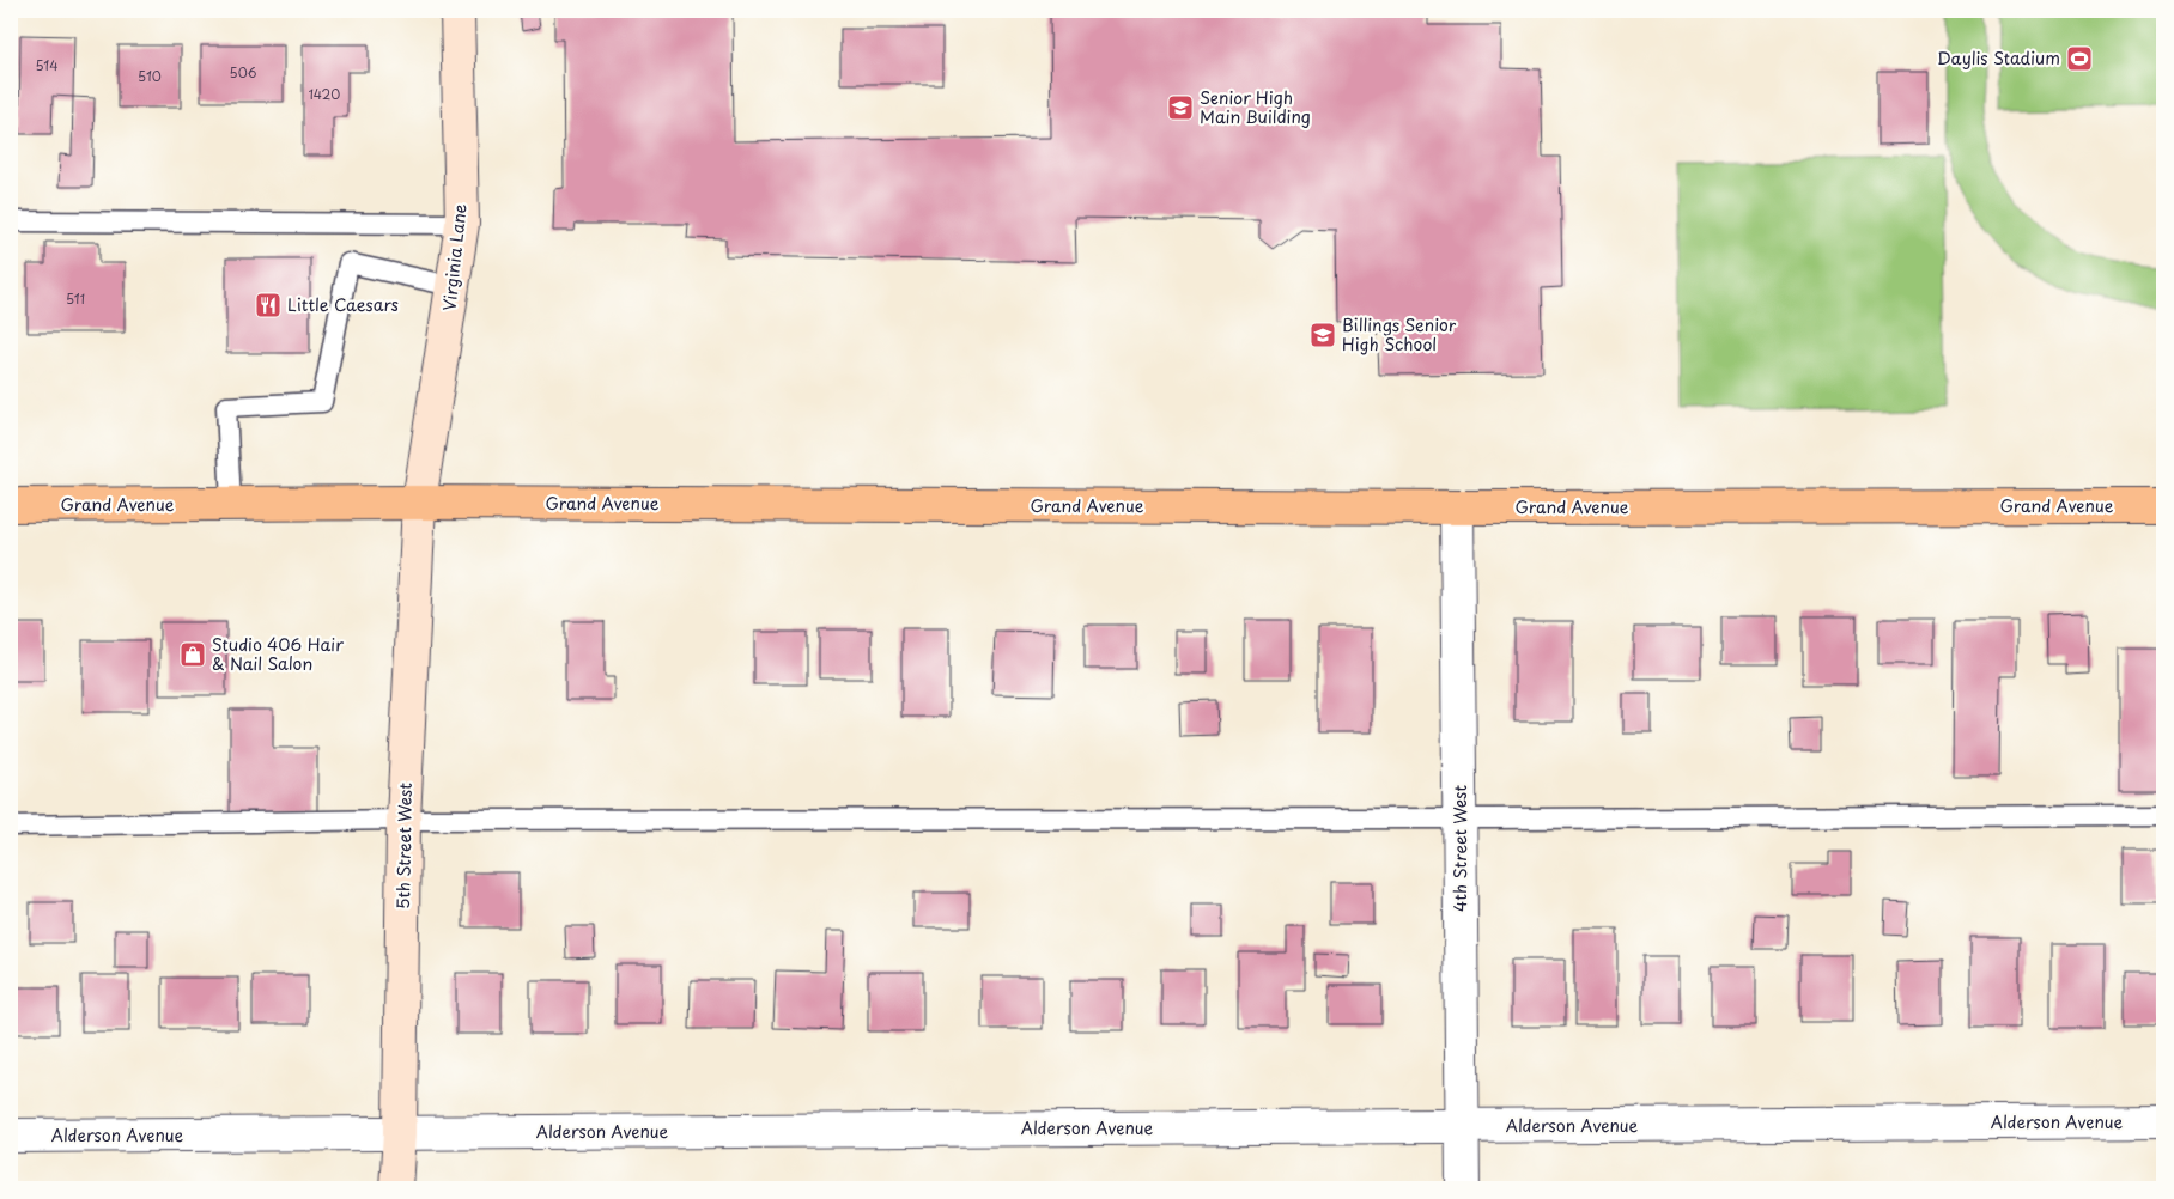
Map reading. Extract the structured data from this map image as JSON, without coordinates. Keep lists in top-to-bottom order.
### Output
{
  "streets": {
    "main road": ["Grand Avenue"],
    "street": [
      "Virginia Lane",
      "5th Street West",
      "4th Street West",
      "Alderson Avenue"
    ]
  },
  "crossings": [
    ["Virginia Lane", "Grand Avenue"],
    ["Virginia Lane", "5th Street West"],
    ["Grand Avenue", "5th Street West"],
    ["Grand Avenue", "4th Street West"],
    ["5th Street West", "Alderson Avenue"],
    ["4th Street West", "Alderson Avenue"]
  ],
  "places": {
    "sports": ["Daylis Stadium"],
    "school or university": ["Senior High Main Building", "Billings Senior High School"],
    "restaurant": ["Little Caesars"],
    "shop": ["Studio 406 Hair & Nail Salon"]
  },
  "house_numbers": [
    "514",
    "506",
    "510",
    "1420",
    "511"
  ]
}
